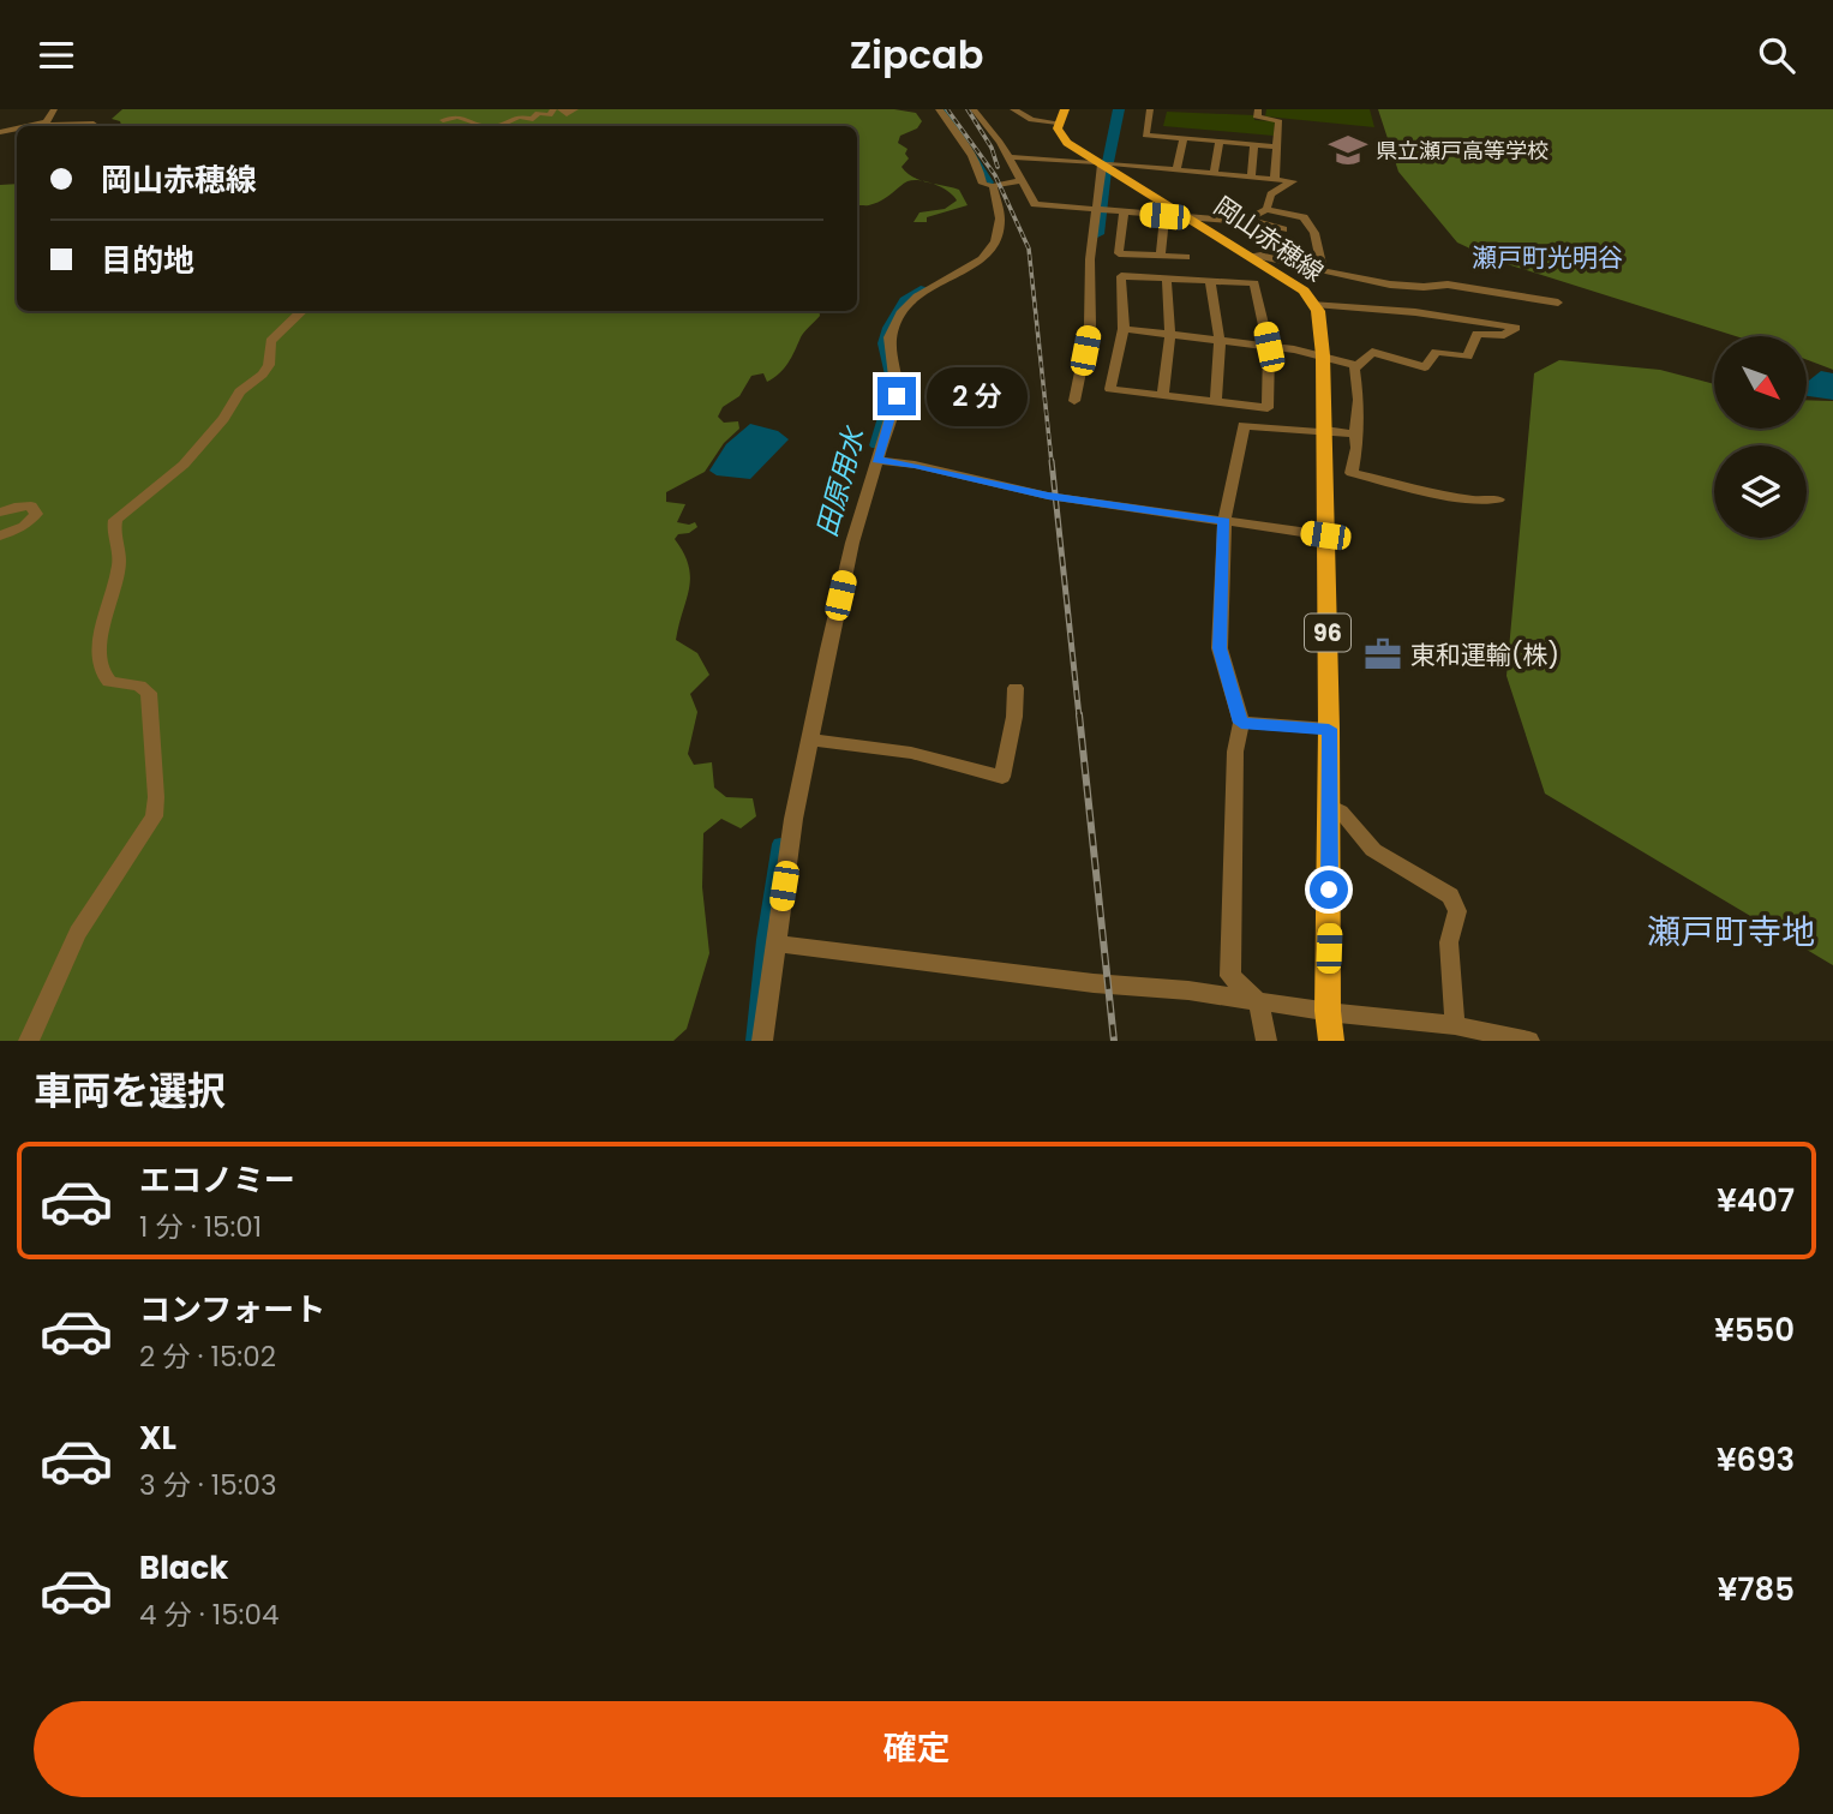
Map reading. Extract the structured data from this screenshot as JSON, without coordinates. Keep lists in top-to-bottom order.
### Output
{
  "streets": {
    "main road": ["岡山赤穂線", "96"]
  },
  "districts": ["瀬戸町光明谷", "瀬戸町寺地"],
  "water": ["田原用水"],
  "places": {
    "school or university": ["県立瀬戸高等学校"],
    "office": ["東和運輸(株)"]
  },
  "north": "bottom right",
  "page": {
    "header": "Zipcab",
    "banner": ["岡山赤穂線", "目的地"],
    "bubble": "2 分",
    "heading": "車両を選択",
    "list": [
      {
        "name": "エコノミー",
        "note": "1 分 · 15:01",
        "value": "¥407"
      },
      {
        "name": "コンフォート",
        "note": "2 分 · 15:02",
        "value": "¥550"
      },
      {
        "name": "XL",
        "note": "3 分 · 15:03",
        "value": "¥693"
      },
      {
        "name": "Black",
        "note": "4 分 · 15:04",
        "value": "¥785"
      }
    ],
    "buttons": "確定"
  }
}
